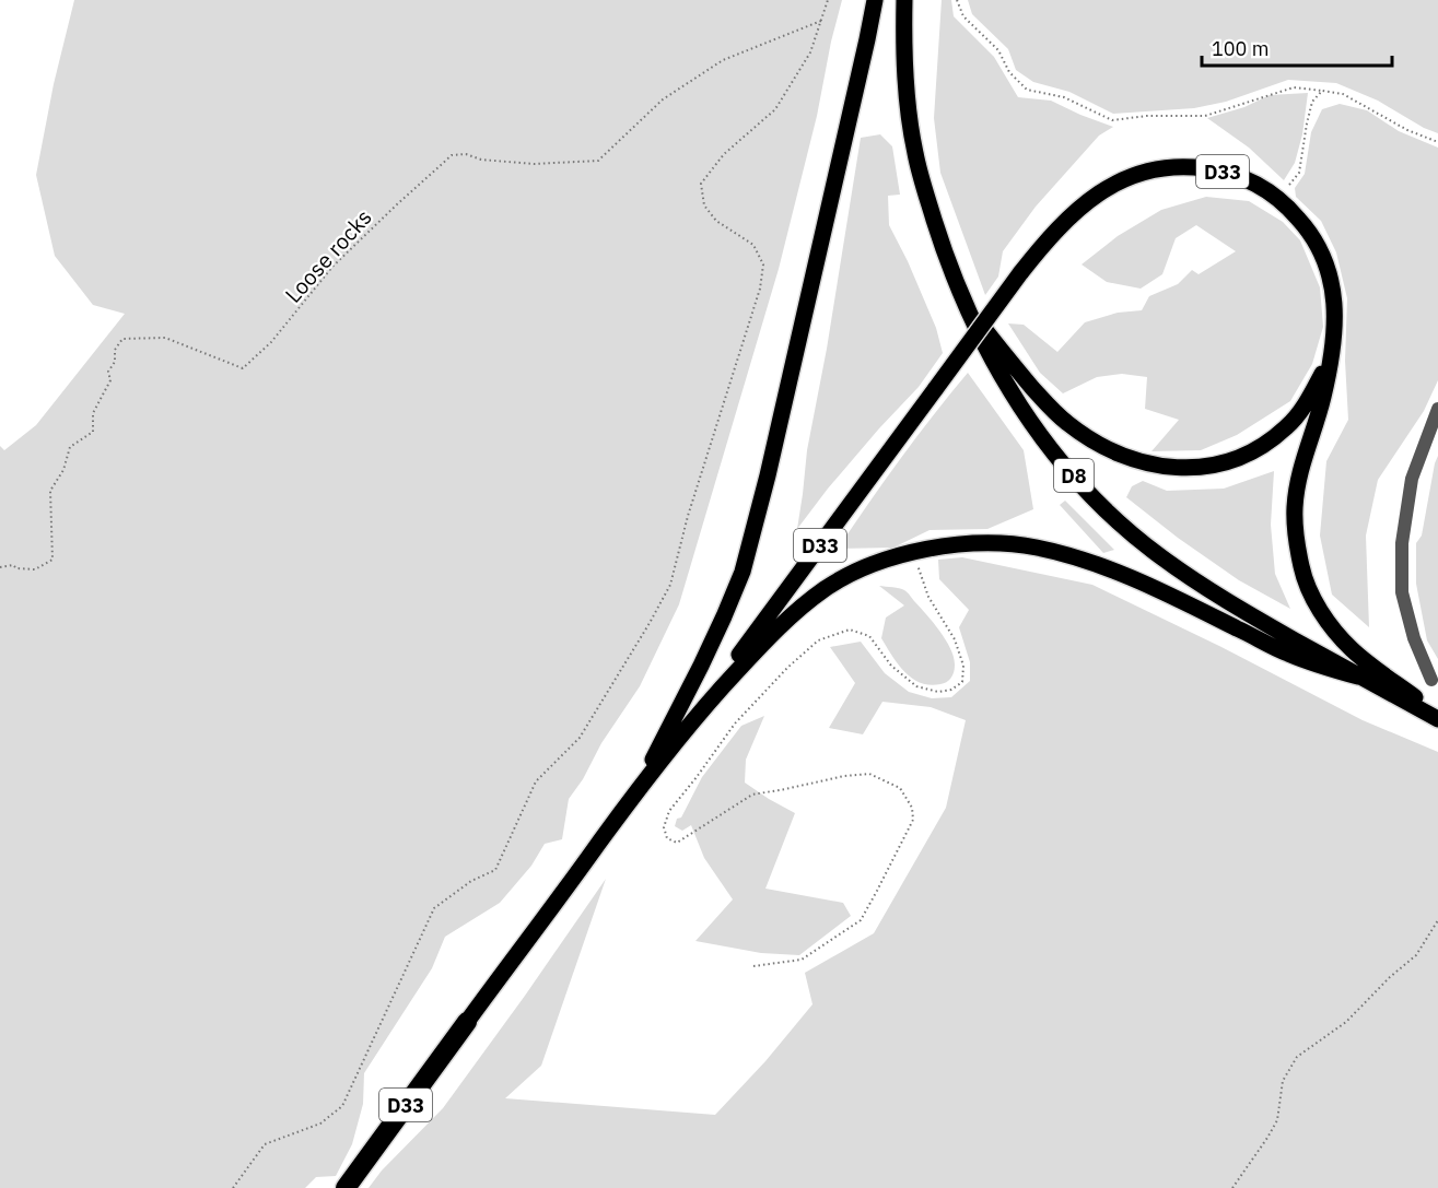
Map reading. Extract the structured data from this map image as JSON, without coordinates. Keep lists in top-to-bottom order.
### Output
{
  "streets": {
    "highway": ["D33"],
    "main road": ["D8"],
    "path": ["Loose rocks"]
  },
  "scale_bar": "100 m"
}
